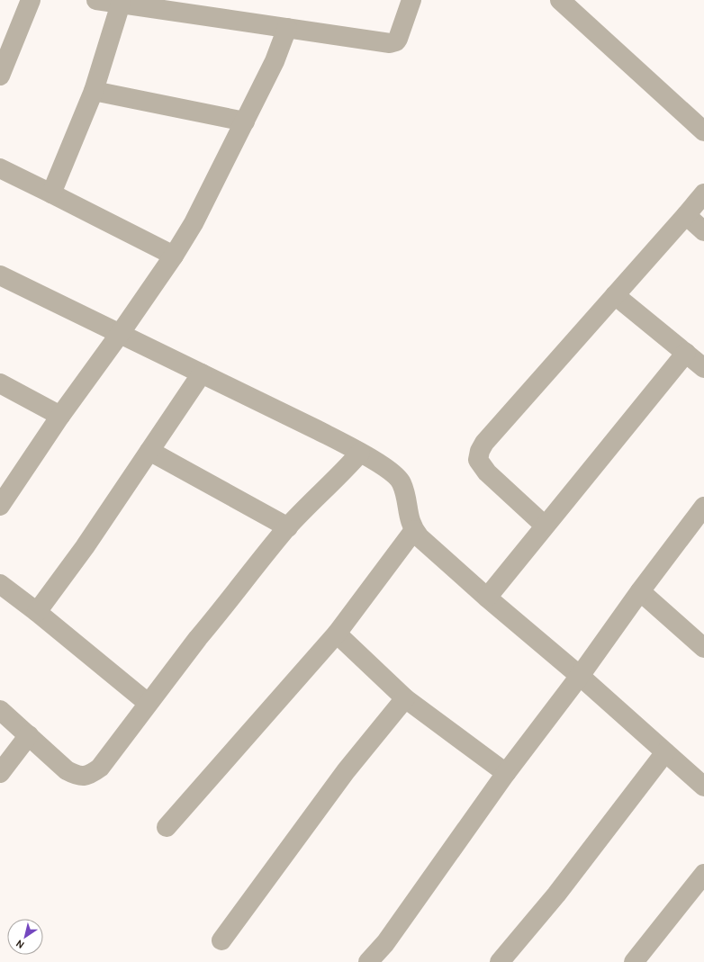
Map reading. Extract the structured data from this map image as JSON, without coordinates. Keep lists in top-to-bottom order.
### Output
{
  "north": "bottom left"
}
